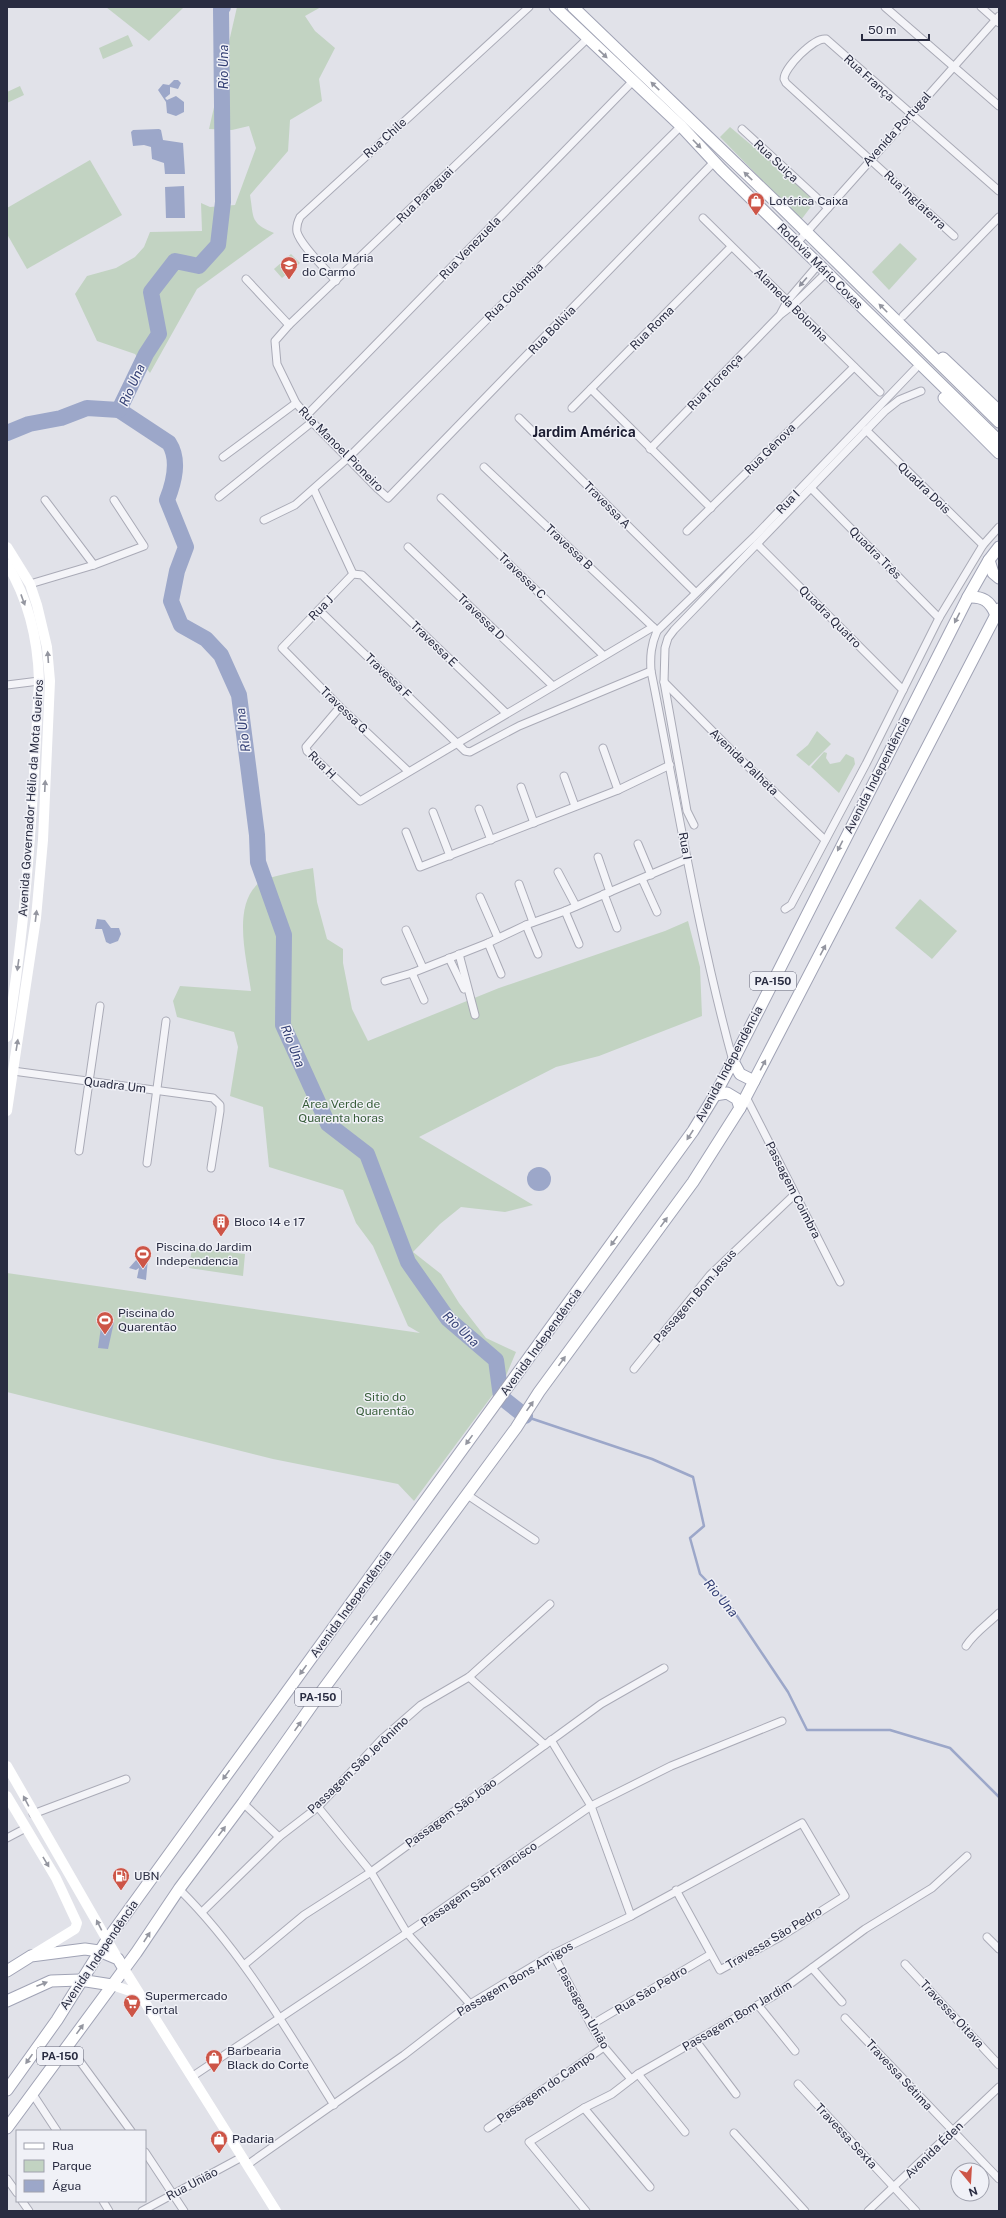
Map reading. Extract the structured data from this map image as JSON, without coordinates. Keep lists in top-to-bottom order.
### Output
{
  "streets": {
    "main road": [
      "Rodovia Mário Covas",
      "Avenida Independência",
      "Avenida Governador Hélio da Mota Gueiros",
      "PA-150"
    ],
    "street": [
      "Rua França",
      "Avenida Portugal",
      "Rua Chile",
      "Rua Suiça",
      "Rua Paraguai",
      "Rua Inglaterra",
      "Rua Venezuela",
      "Rua Colômbia",
      "Alameda Bolonha",
      "Rua Roma",
      "Rua Bolívia",
      "Rua Florença",
      "Rua Manoel Pioneiro",
      "Rua Gênova",
      "Quadra Dois",
      "Rua I",
      "Travessa A",
      "Travessa B",
      "Quadra Três",
      "Travessa C",
      "Rua J",
      "Travessa D",
      "Quadra Quatro",
      "Travessa E",
      "Travessa F",
      "Travessa G",
      "Avenida Palheta",
      "Rua H",
      "Quadra Um",
      "Passagem Coimbra",
      "Passagem Bom Jesus",
      "Passagem São Jerônimo",
      "Passagem São João",
      "Passagem São Francisco",
      "Travessa São Pedro",
      "Passagem Bons Amigos",
      "Rua São Pedro",
      "Passagem União",
      "Travessa Oitava",
      "Passagem Bom Jardim",
      "Travessa Sétima",
      "Passagem do Campo",
      "Travessa Sexta",
      "Avenida Éden",
      "Rua União"
    ]
  },
  "crossings": [
    ["Rua França", "Avenida Portugal"],
    ["Rua França", "Rua Inglaterra"],
    ["Avenida Portugal", "Rua Suiça"],
    ["Avenida Portugal", "Rua Inglaterra"],
    ["Avenida Portugal", "Rodovia Mário Covas"],
    ["Rua Chile", "Rua Paraguai"],
    ["Rua Paraguai", "Rodovia Mário Covas"],
    ["Rua Paraguai", "Rua Manoel Pioneiro"],
    ["Rua Venezuela", "Rodovia Mário Covas"],
    ["Rua Venezuela", "Rua Manoel Pioneiro"],
    ["Rodovia Mário Covas", "Rua Colômbia"],
    ["Rodovia Mário Covas", "Rua Bolívia"],
    ["Rodovia Mário Covas", "Rua Florença"],
    ["Rodovia Mário Covas", "Rua I"],
    ["Rua Colômbia", "Rua Manoel Pioneiro"],
    ["Alameda Bolonha", "Rua Roma"],
    ["Alameda Bolonha", "Rua Florença"],
    ["Alameda Bolonha", "Rua Gênova"],
    ["Rua Bolívia", "Rua Manoel Pioneiro"],
    ["Rua I", "Travessa A"],
    ["Rua I", "Travessa B"],
    ["Rua I", "Travessa C"],
    ["Rua I", "Travessa D"],
    ["Rua I", "Travessa E"],
    ["Rua I", "Travessa F"],
    ["Rua I", "Travessa G"],
    ["Rua I", "Rua H"],
    ["Rua I", "Avenida Independência"],
    ["Rua J", "Travessa E"],
    ["Rua J", "Travessa F"],
    ["Rua J", "Travessa G"],
    ["Travessa G", "Rua H"],
    ["Avenida Governador Hélio da Mota Gueiros", "Quadra Um"],
    ["PA-150", "Passagem Coimbra"],
    ["Passagem Coimbra", "Passagem Bom Jesus"],
    ["Travessa São Pedro", "Passagem Bons Amigos"],
    ["Travessa São Pedro", "Rua São Pedro"],
    ["Passagem Bons Amigos", "Passagem União"],
    ["Passagem Bons Amigos", "Rua União"],
    ["Rua São Pedro", "Passagem União"],
    ["Passagem União", "Passagem Bom Jardim"],
    ["Passagem União", "Passagem do Campo"],
    ["Travessa Sétima", "Avenida Éden"],
    ["Travessa Sexta", "Avenida Éden"]
  ],
  "districts": ["Jardim América"],
  "water": ["Rio Una"],
  "parks": ["Área Verde de Quarenta horas", "Sitio do Quarentão"],
  "places": {
    "shop": ["Lotérica Caixa", "Barbearia Black do Corte", "Padaria"],
    "school or university": ["Escola Maria do Carmo"],
    "building": ["Bloco 14 e 17"],
    "sports": ["Piscina do Jardim Independencia", "Piscina do Quarentão"],
    "fuel station": ["UBN"],
    "supermarket": ["Supermercado Fortal"]
  },
  "legend": ["Rua", "Parque", "Água"],
  "scale_bar": "50 m",
  "north": "bottom"
}
